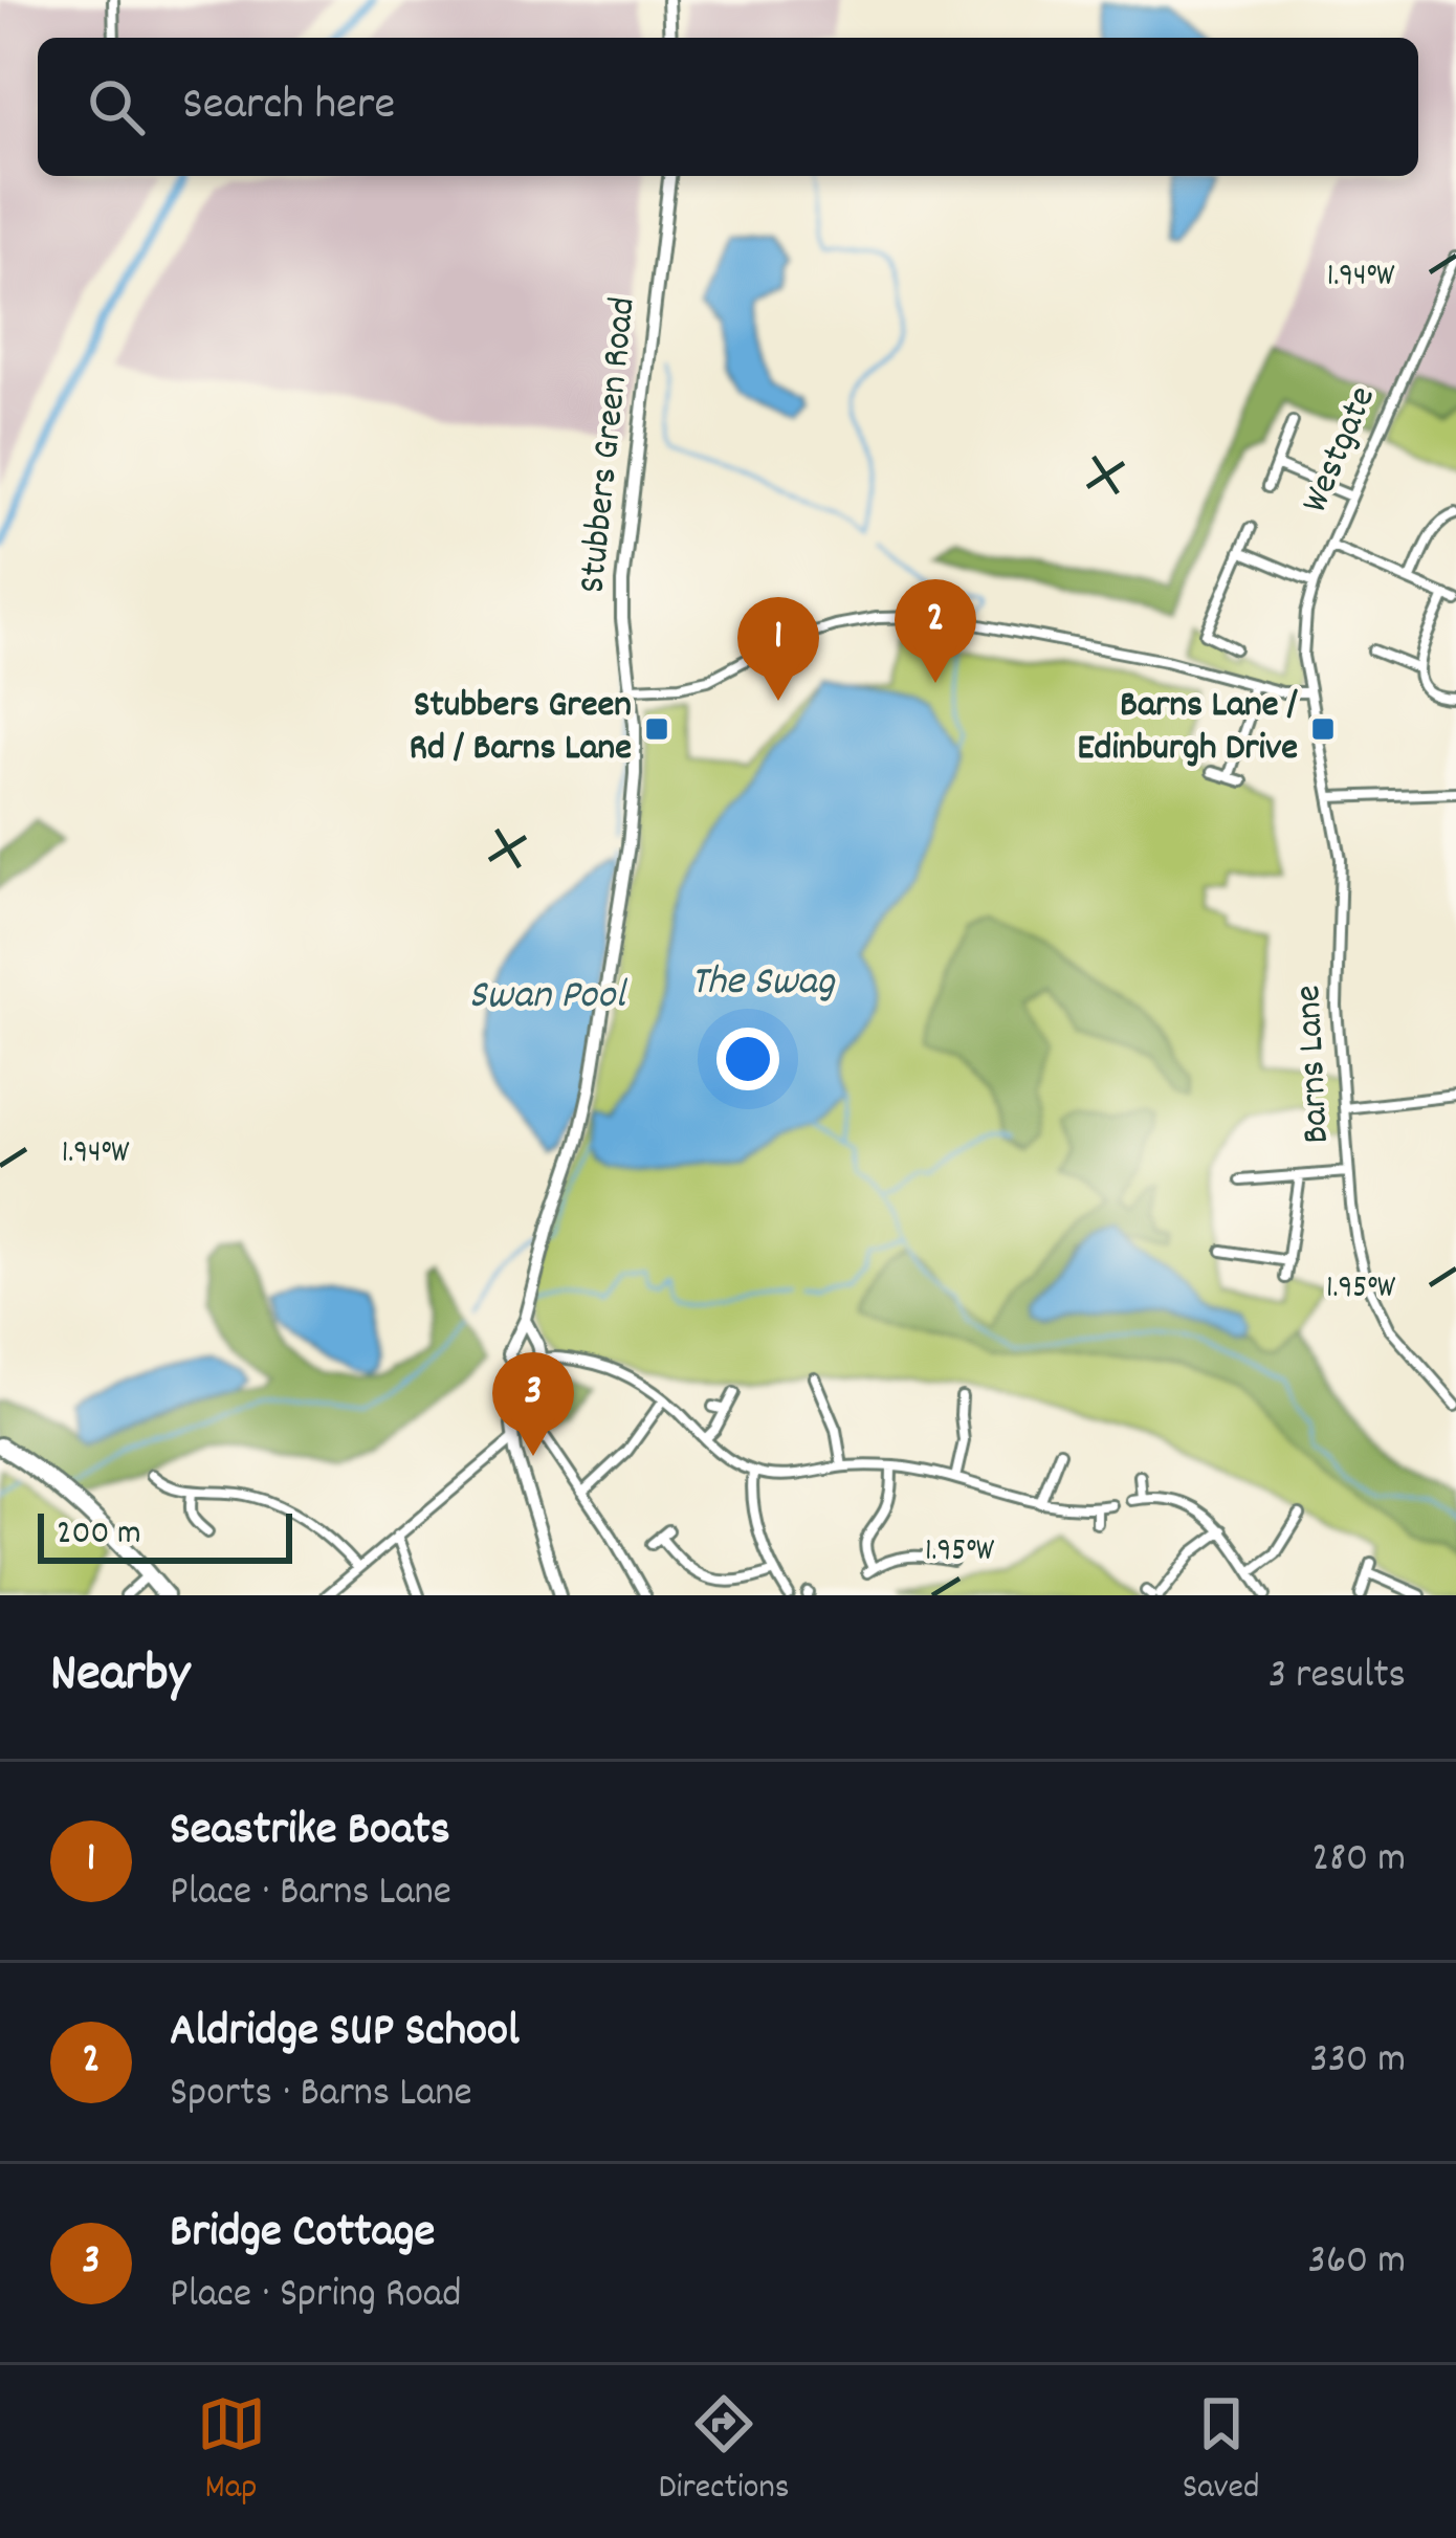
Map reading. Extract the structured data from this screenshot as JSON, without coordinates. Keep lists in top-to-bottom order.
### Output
{
  "streets": {
    "street": ["Stubbers Green Road", "Westgate", "Barns Lane"]
  },
  "crossings": [
    ["Westgate", "Barns Lane"]
  ],
  "water": ["The Swag", "Swan Pool"],
  "places": {
    "transit": ["Stubbers Green Rd / Barns Lane", "Barns Lane / Edinburgh Drive"]
  },
  "scale_bar": "200 m",
  "page": {
    "search": "Search here",
    "pins": ["2", "1", "3"],
    "scale": "200 m",
    "heading": ["Nearby", "3 results"],
    "list": [
      {
        "mark": "1",
        "name": "Seastrike Boats",
        "note": "Place · Barns Lane",
        "value": "280 m"
      },
      {
        "mark": "2",
        "name": "Aldridge SUP School",
        "note": "Sports · Barns Lane",
        "value": "330 m"
      },
      {
        "mark": "3",
        "name": "Bridge Cottage",
        "note": "Place · Spring Road",
        "value": "360 m"
      }
    ],
    "nav": ["Map", "Directions", "Saved"]
  },
  "coordinates": ["1.94°W", "1.95°W"]
}
